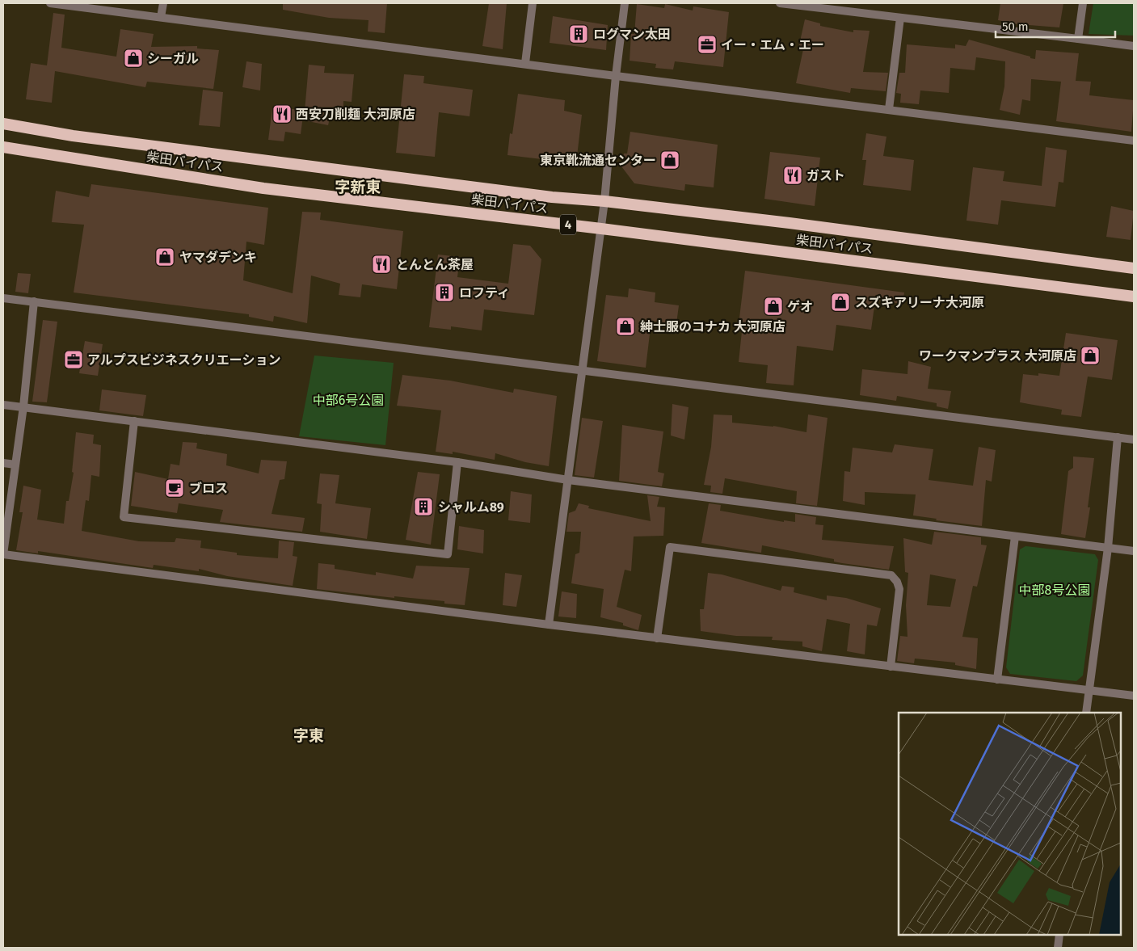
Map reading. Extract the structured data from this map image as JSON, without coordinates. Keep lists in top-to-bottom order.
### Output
{
  "streets": {
    "highway": ["柴田バイパス", "4"]
  },
  "districts": ["字新東", "字東"],
  "parks": ["中部6号公園", "中部8号公園"],
  "places": {
    "building": ["ログマン太田", "ロフティ", "シャルム89"],
    "office": ["イー・エム・エー", "アルプスビジネスクリエーション"],
    "shop": [
      "シーガル",
      "東京靴流通センター",
      "ヤマダデンキ",
      "スズキアリーナ大河原",
      "ゲオ",
      "紳士服のコナカ 大河原店",
      "ワークマンプラス 大河原店"
    ],
    "restaurant": ["西安刀削麺 大河原店", "ガスト", "とんとん茶屋"],
    "cafe": ["ブロス"]
  },
  "scale_bar": "50 m"
}
